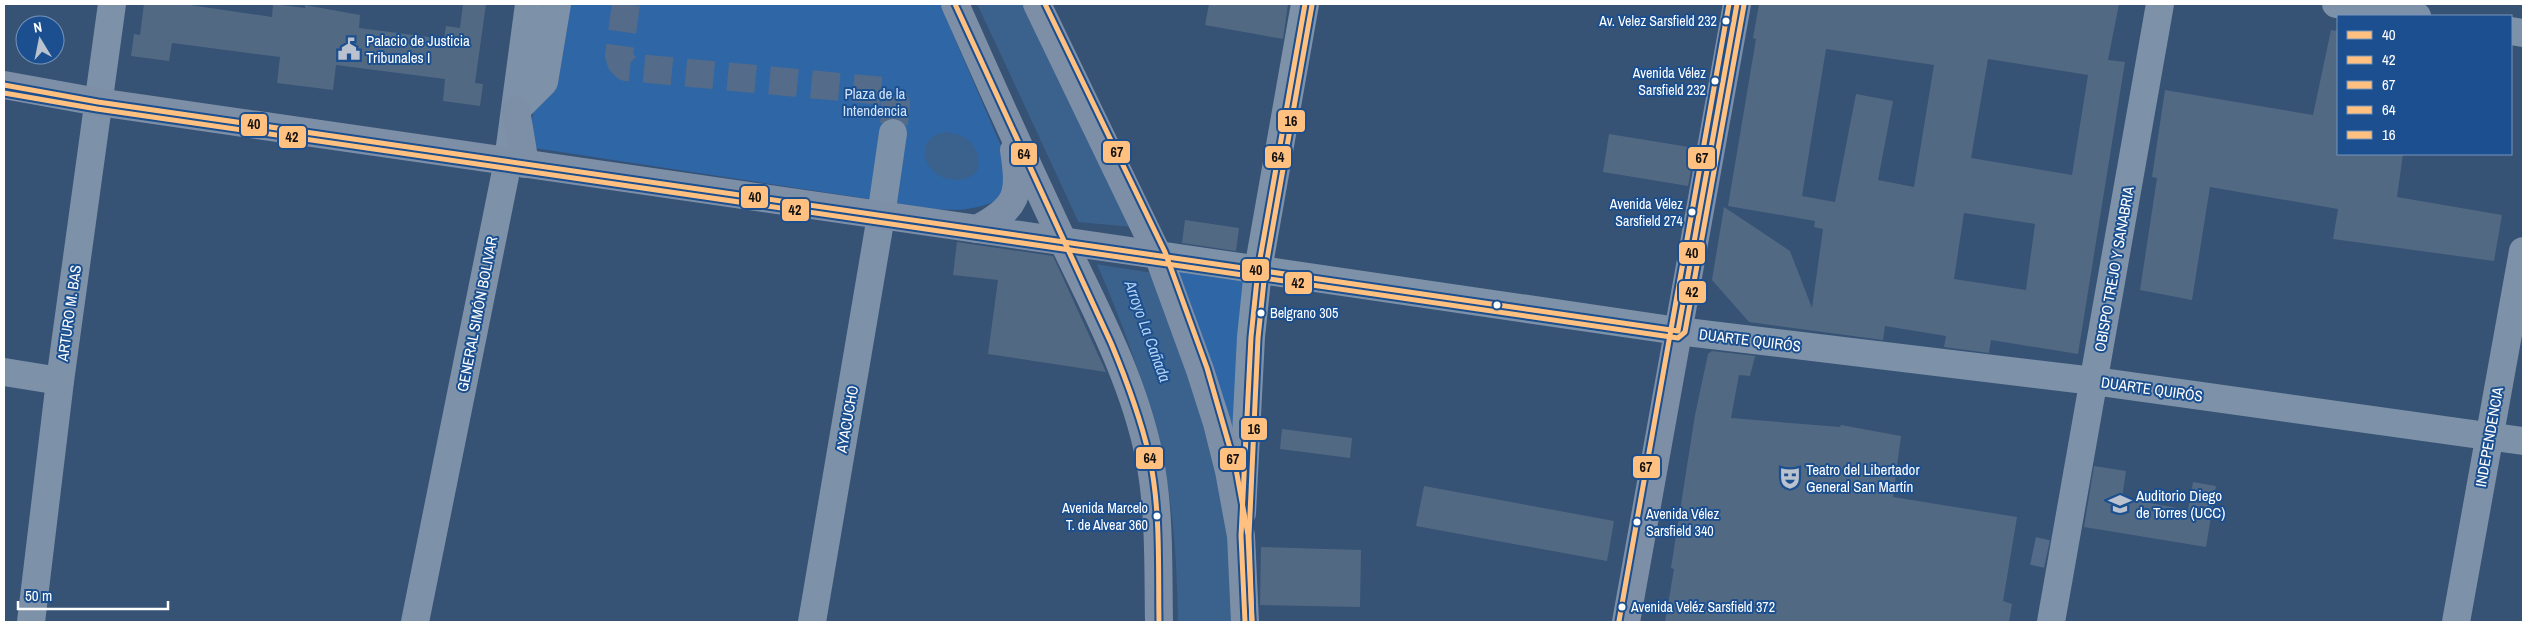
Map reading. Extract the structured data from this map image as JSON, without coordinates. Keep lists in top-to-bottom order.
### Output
{
  "streets": {
    "main road": ["DUARTE QUIRÓS"],
    "street": [
      "OBISPO TREJO Y SANABRIA",
      "ARTURO M. BAS",
      "GENERAL SIMÓN BOLIVAR",
      "AYACUCHO",
      "INDEPENDENCIA"
    ]
  },
  "crossings": [
    ["OBISPO TREJO Y SANABRIA", "DUARTE QUIRÓS"],
    ["ARTURO M. BAS", "DUARTE QUIRÓS"],
    ["GENERAL SIMÓN BOLIVAR", "DUARTE QUIRÓS"],
    ["DUARTE QUIRÓS", "AYACUCHO"],
    ["DUARTE QUIRÓS", "INDEPENDENCIA"]
  ],
  "water": ["Arroyo La Cañada"],
  "parks": ["Plaza de la Intendencia"],
  "places": {
    "other": [
      "Av. Velez Sarsfield 232",
      "Avenida Vélez Sarsfield 232",
      "Avenida Vélez Sarsfield 274",
      "Belgrano 305",
      "Avenida Marcelo T. de Alvear 360",
      "Avenida Vélez Sarsfield 340",
      "Avenida Veléz Sarsfield 372"
    ],
    "public building": ["Palacio de Justicia Tribunales I"],
    "theatre": ["Teatro del Libertador General San Martín"],
    "school or university": ["Auditorio Diego de Torres (UCC)"]
  },
  "lines": [
    "transit line 40",
    "transit line 67",
    "transit line 64",
    "transit line 42",
    "transit line 16"
  ],
  "legend": [
    "40",
    "42",
    "67",
    "64",
    "16"
  ],
  "scale_bar": "50 m",
  "north": "top"
}
